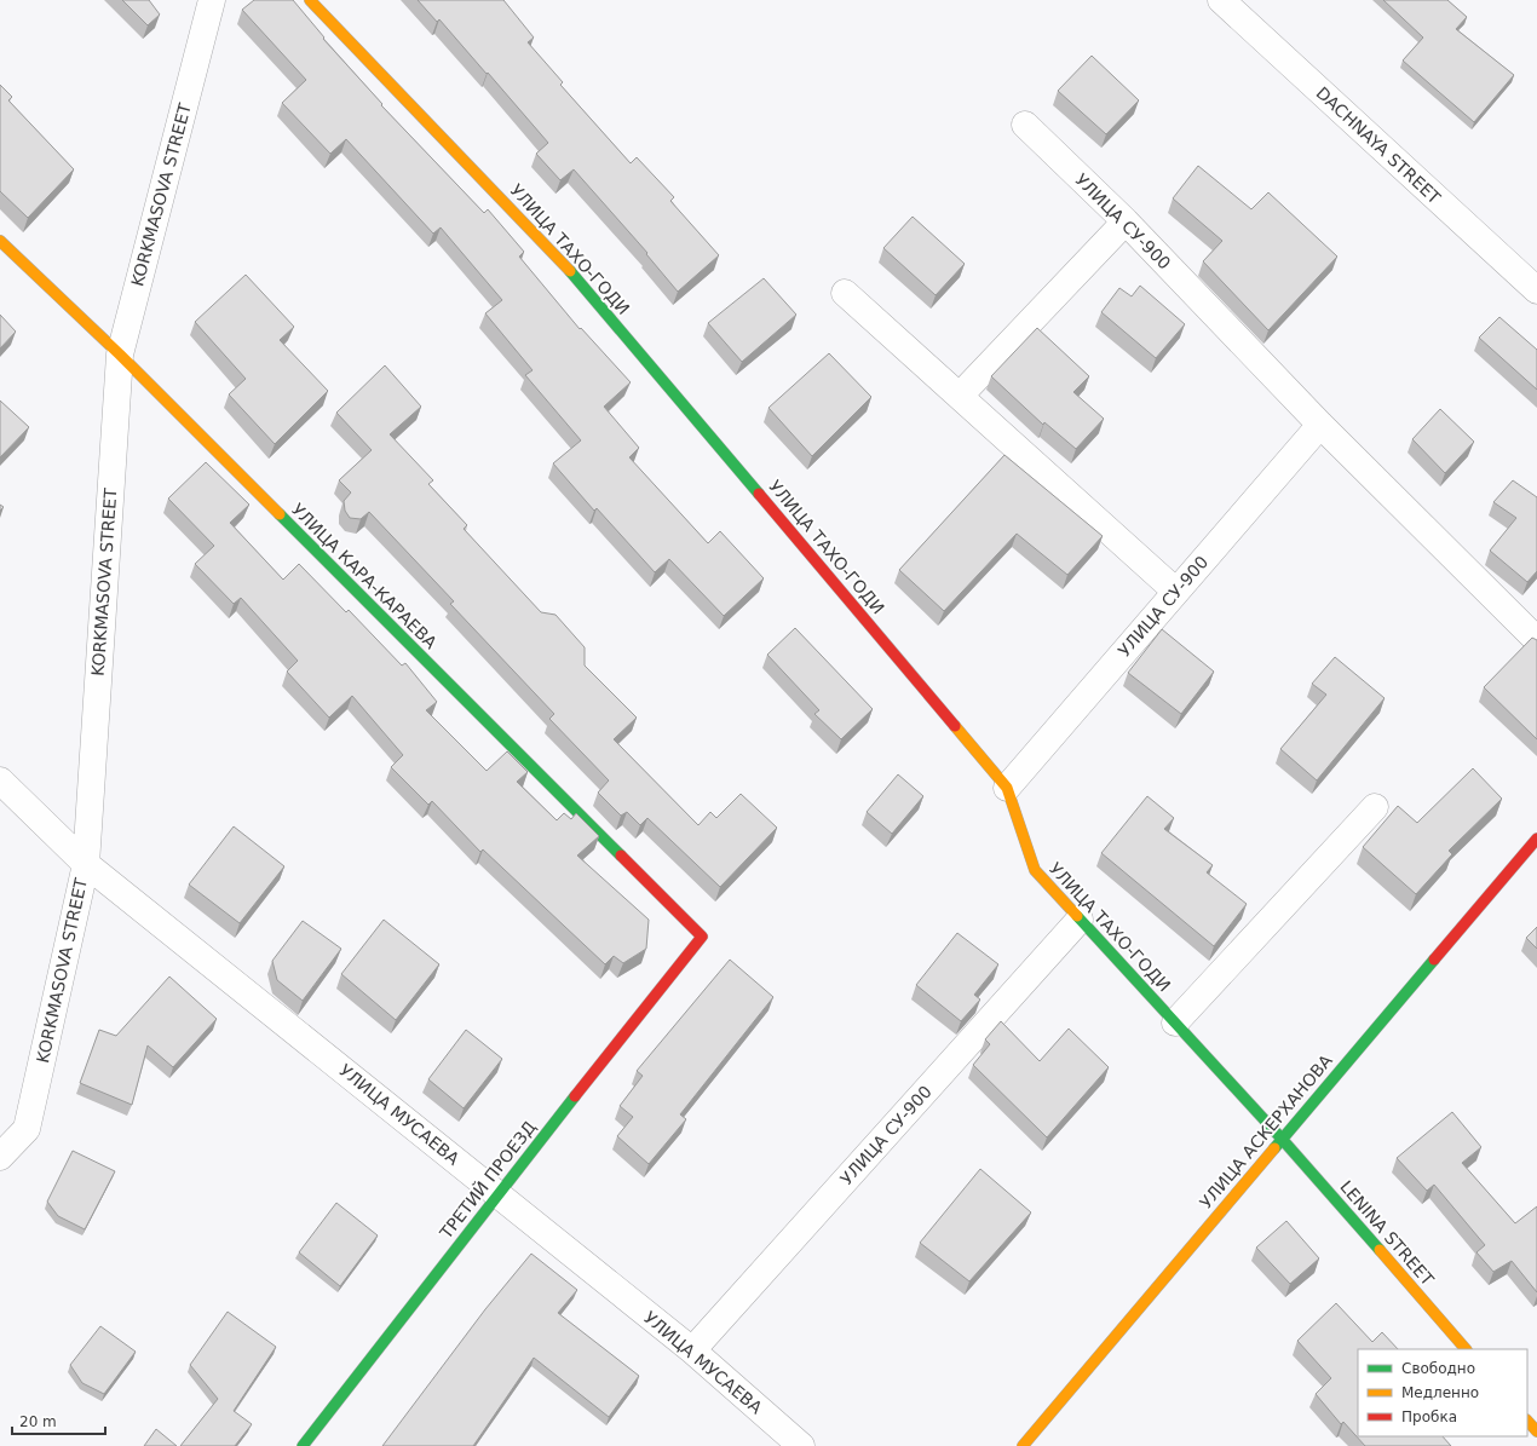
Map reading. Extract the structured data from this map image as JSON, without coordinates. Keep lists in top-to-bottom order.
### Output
{
  "streets": {
    "street": [
      "DACHNAYA STREET",
      "KORKMASOVA STREET",
      "УЛИЦА СУ-900",
      "УЛИЦА ТАХО-ГОДИ",
      "УЛИЦА КАРА-КАРАЕВА",
      "УЛИЦА МУСАЕВА",
      "УЛИЦА АСКЕРХАНОВА",
      "ТРЕТИЙ ПРОЕЗД",
      "LENINA STREET"
    ]
  },
  "crossings": [
    ["KORKMASOVA STREET", "УЛИЦА КАРА-КАРАЕВА"],
    ["KORKMASOVA STREET", "УЛИЦА МУСАЕВА"],
    ["УЛИЦА СУ-900", "УЛИЦА ТАХО-ГОДИ"],
    ["УЛИЦА СУ-900", "УЛИЦА МУСАЕВА"],
    ["УЛИЦА ТАХО-ГОДИ", "УЛИЦА АСКЕРХАНОВА"],
    ["УЛИЦА ТАХО-ГОДИ", "LENINA STREET"],
    ["УЛИЦА КАРА-КАРАЕВА", "ТРЕТИЙ ПРОЕЗД"],
    ["УЛИЦА МУСАЕВА", "ТРЕТИЙ ПРОЕЗД"],
    ["УЛИЦА АСКЕРХАНОВА", "LENINA STREET"]
  ],
  "legend": ["Свободно", "Медленно", "Пробка"],
  "scale_bar": "20 m"
}
